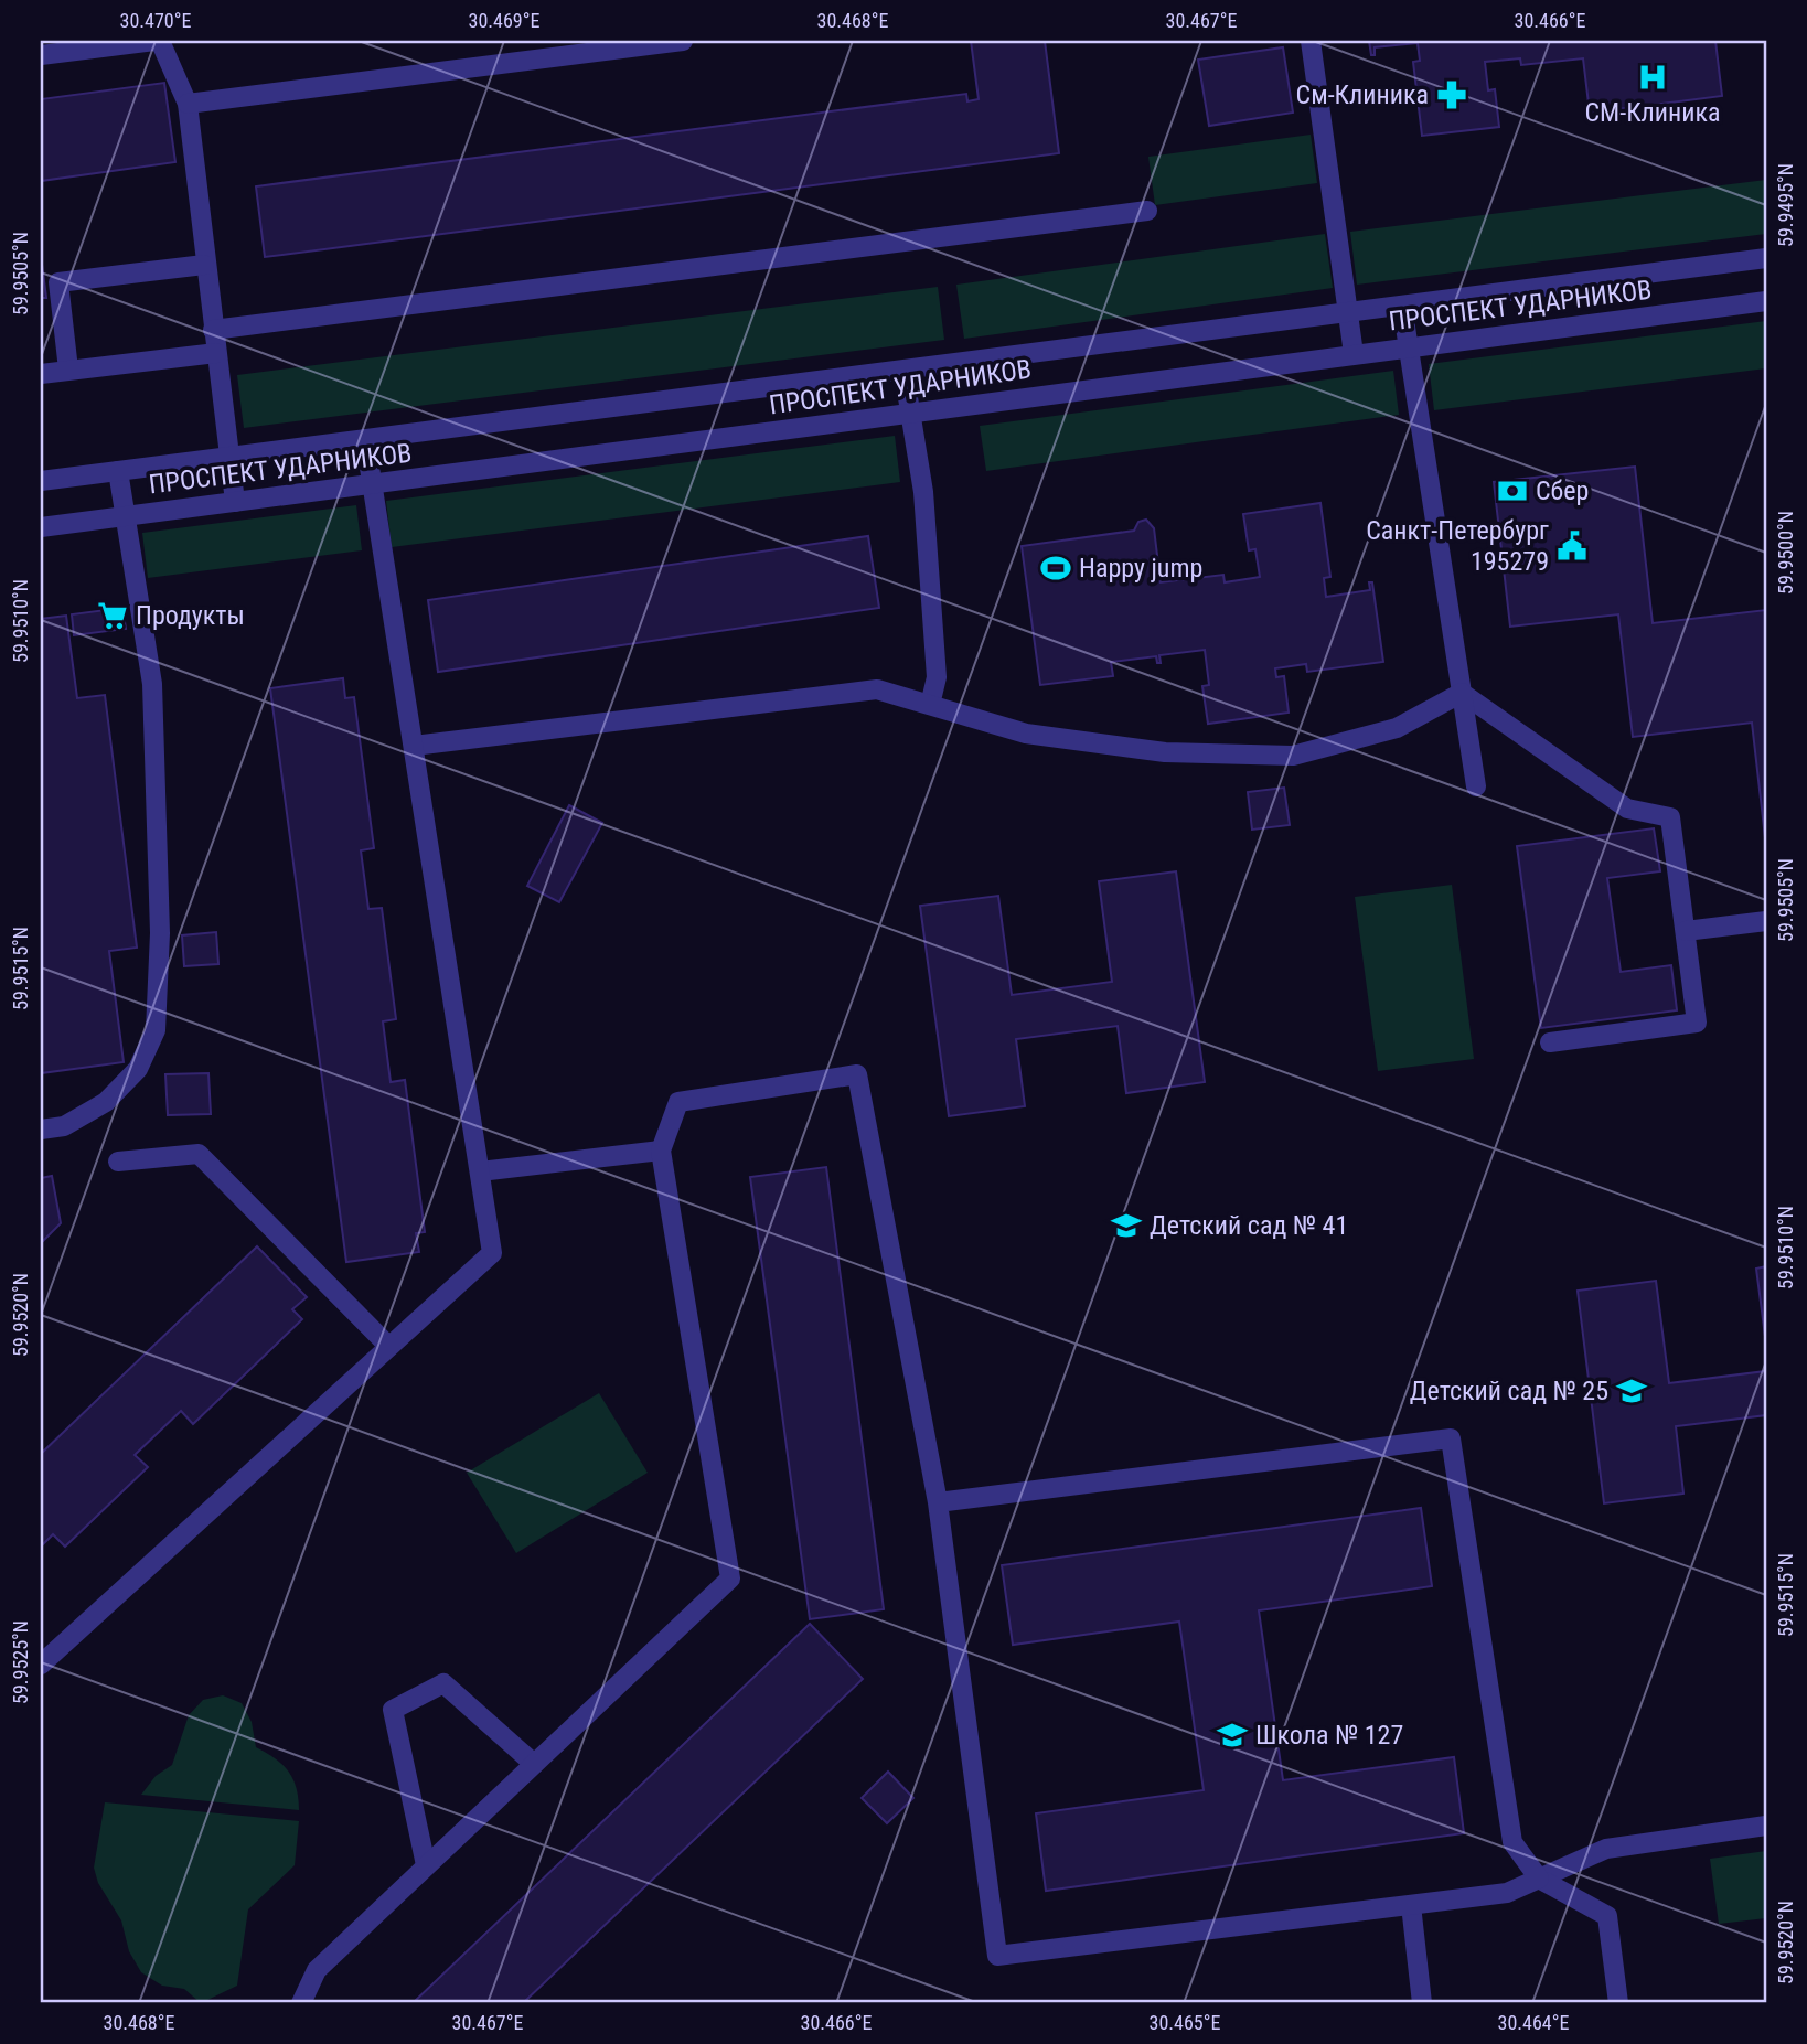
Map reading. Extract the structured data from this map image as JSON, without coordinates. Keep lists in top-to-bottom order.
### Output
{
  "streets": {
    "street": ["ПРОСПЕКТ УДАРНИКОВ"]
  },
  "places": {
    "hospital": ["СМ-Клиника"],
    "pharmacy": ["См-Клиника"],
    "bank": ["Сбер"],
    "public building": ["Санкт-Петербург 195279"],
    "sports": ["Happy jump"],
    "supermarket": ["Продукты"],
    "school or university": ["Детский сад № 41", "Детский сад № 25", "Школа № 127"]
  },
  "coordinates": [
    "30.470°E",
    "30.469°E",
    "30.468°E",
    "30.467°E",
    "30.466°E",
    "59.9495°N",
    "59.9505°N",
    "59.9500°N",
    "59.9510°N",
    "59.9515°N",
    "59.9520°N",
    "59.9525°N",
    "30.465°E",
    "30.464°E"
  ]
}
